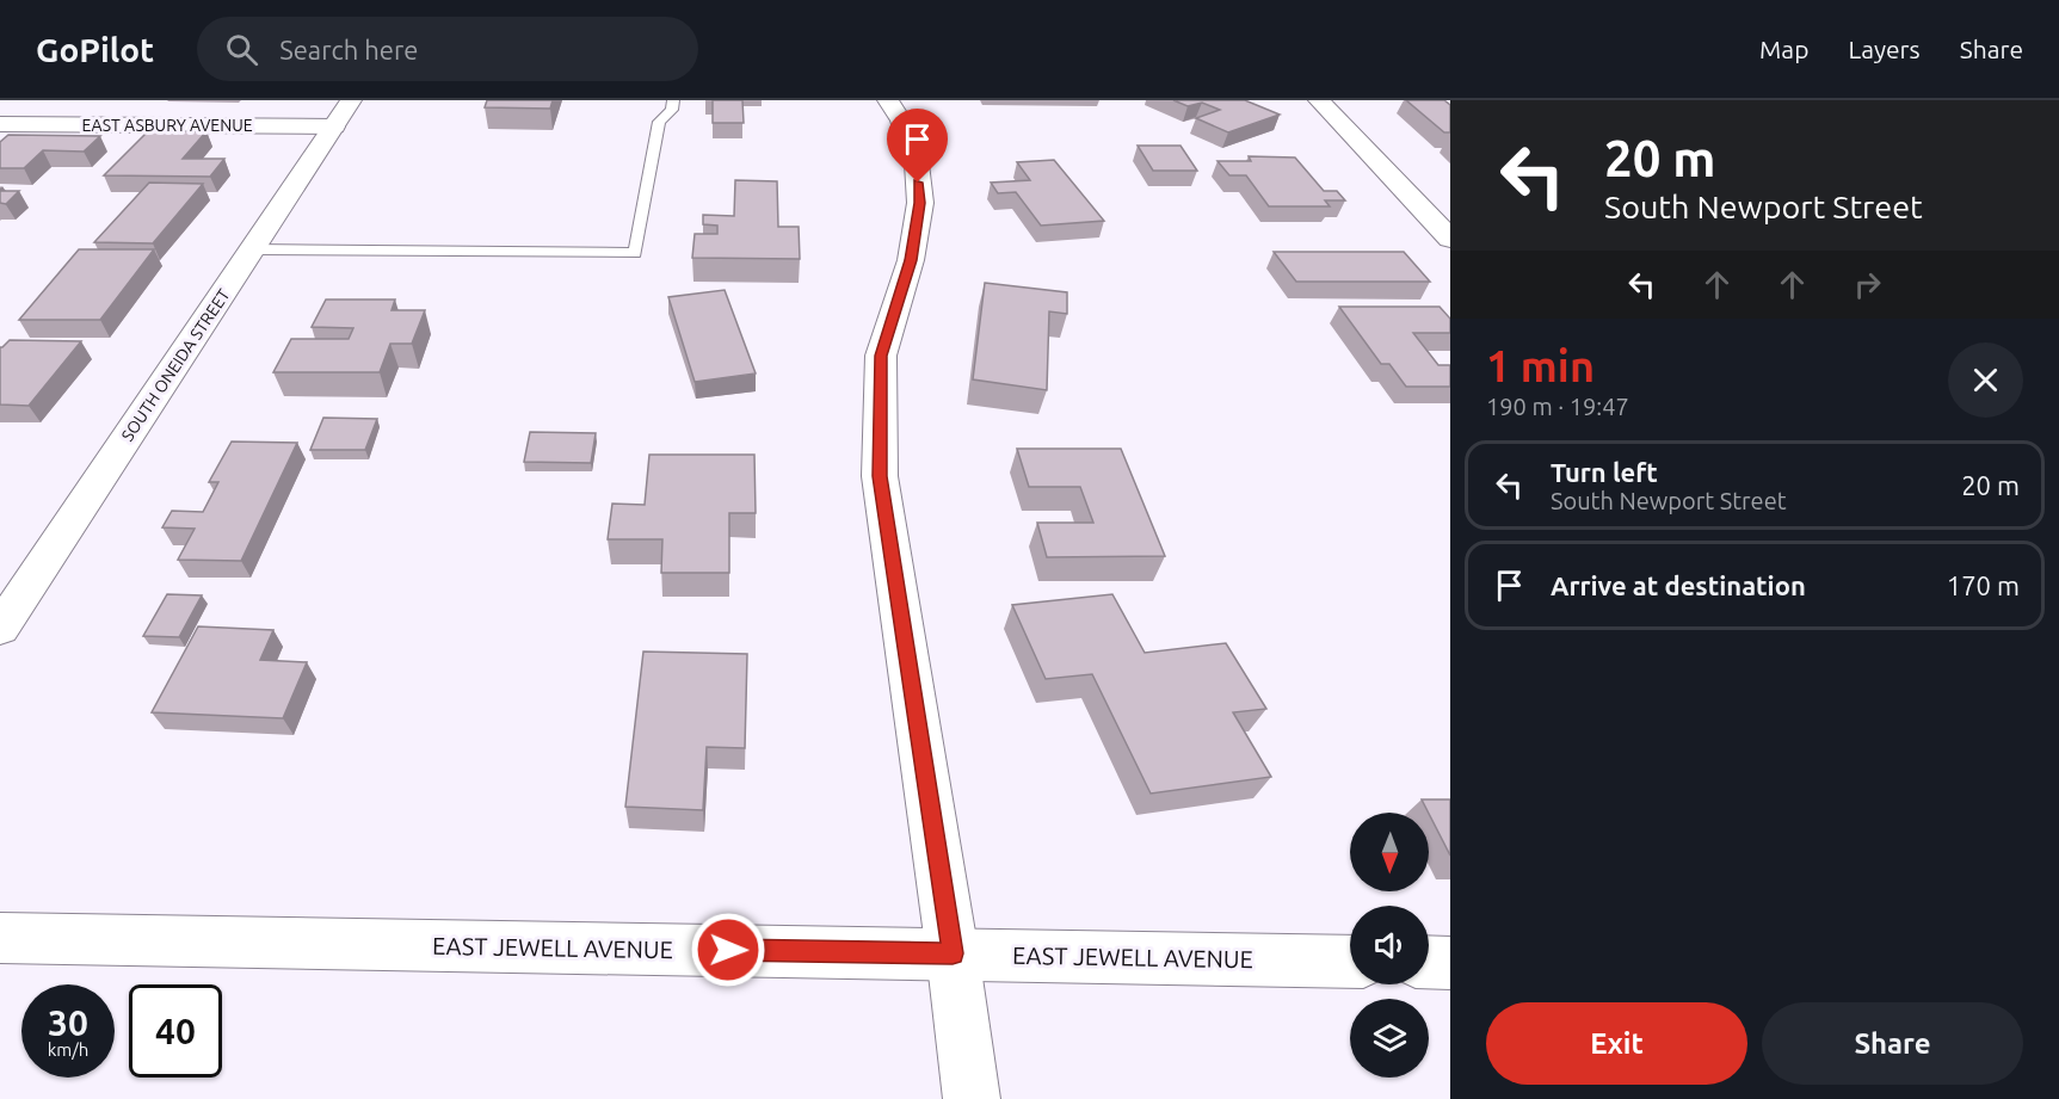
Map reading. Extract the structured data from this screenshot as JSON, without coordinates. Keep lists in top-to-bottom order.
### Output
{
  "streets": {
    "street": ["EAST ASBURY AVENUE", "SOUTH ONEIDA STREET", "EAST JEWELL AVENUE"]
  },
  "crossings": [
    ["EAST ASBURY AVENUE", "SOUTH ONEIDA STREET"]
  ],
  "north": "bottom",
  "page": {
    "header": "GoPilot",
    "search": "Search here",
    "nav": ["Map", "Layers", "Share"],
    "turn": ["20 m", "South Newport Street"],
    "heading": ["1 min", "190 m · 19:47"],
    "list": [
      {
        "name": "Turn left",
        "note": "South Newport Street",
        "value": "20 m"
      },
      {
        "name": "Arrive at destination",
        "value": "170 m"
      }
    ],
    "speed": "30 km/h",
    "limit": "40",
    "buttons": ["Exit", "Share"]
  }
}
